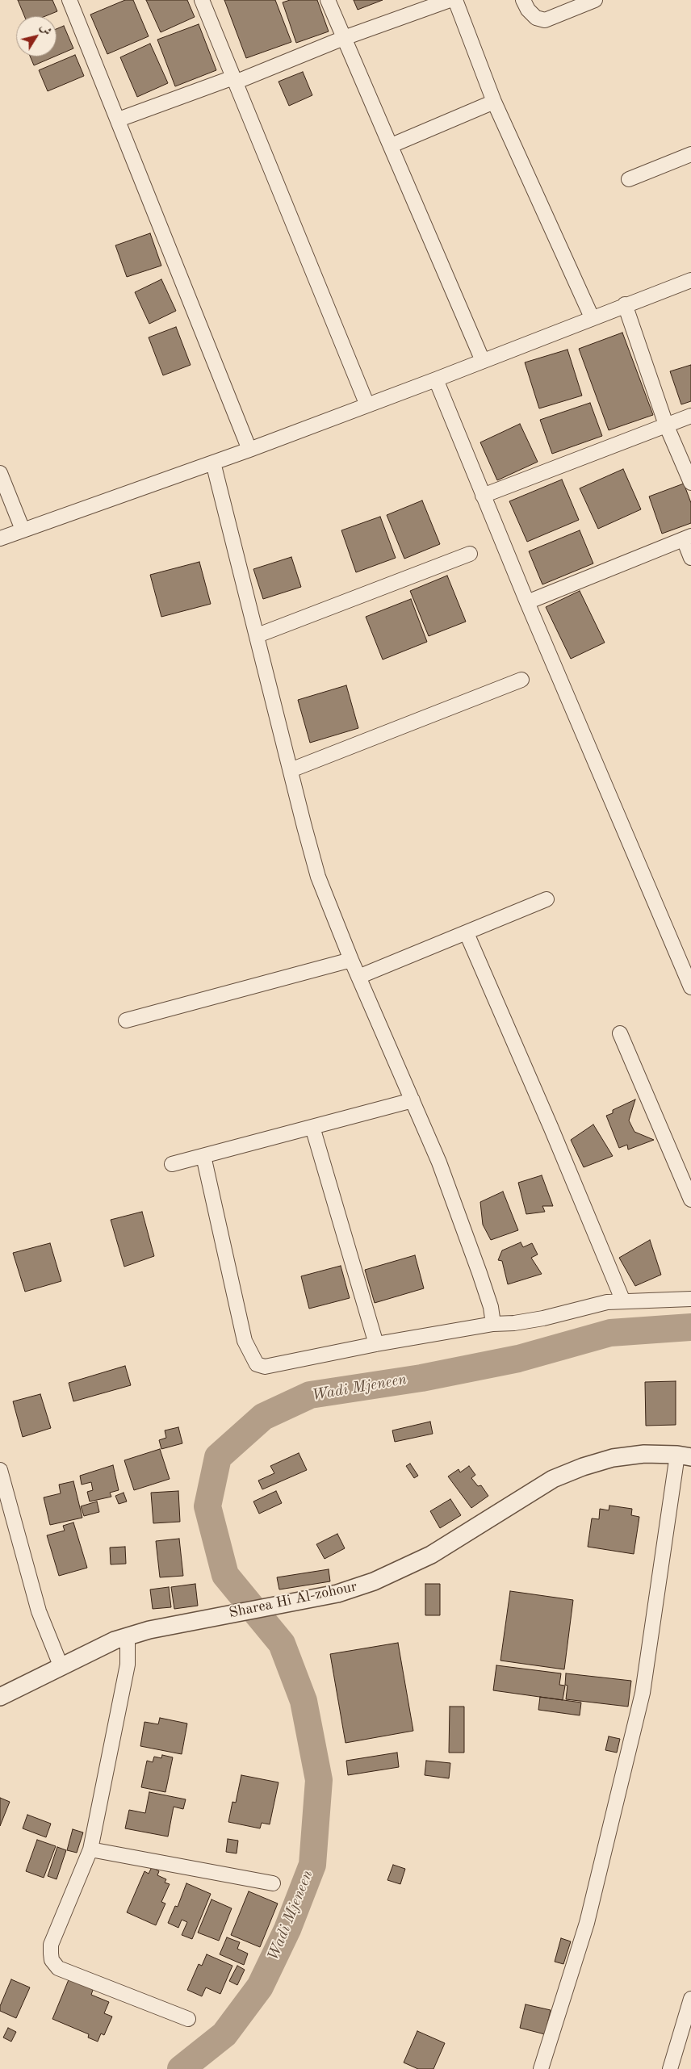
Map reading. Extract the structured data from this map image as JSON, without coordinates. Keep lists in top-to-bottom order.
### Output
{
  "streets": {
    "street": ["Sharea Hi Al-zohour"]
  },
  "water": ["Wadi Mjeneen"],
  "north": "top right"
}
